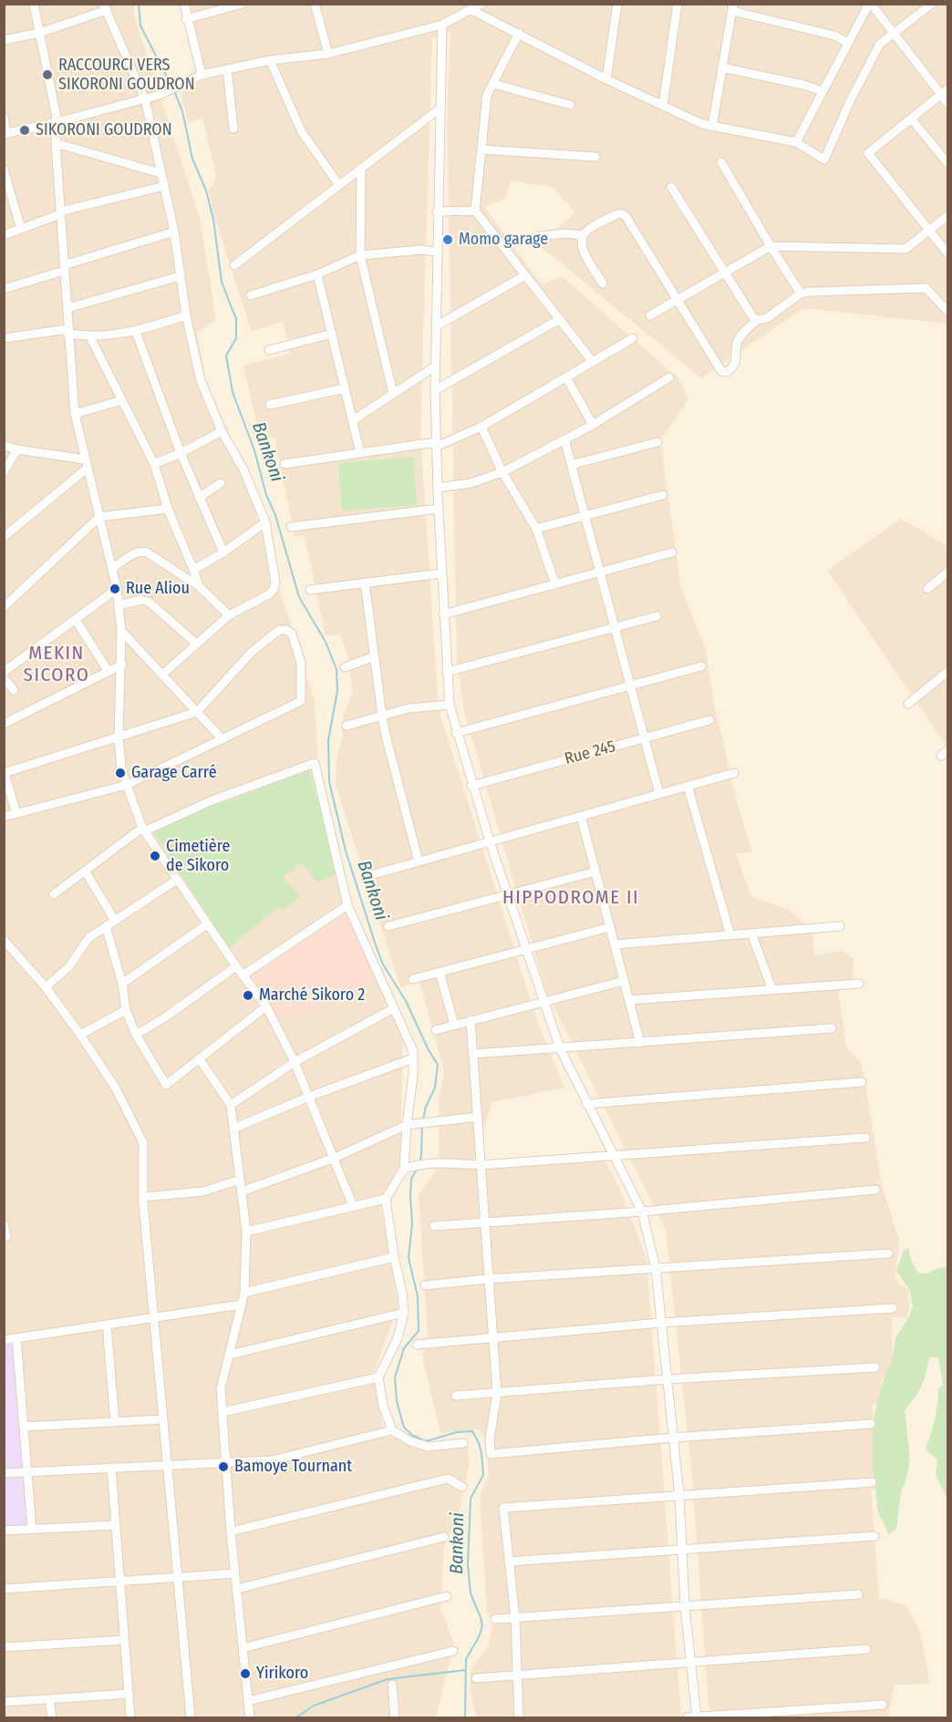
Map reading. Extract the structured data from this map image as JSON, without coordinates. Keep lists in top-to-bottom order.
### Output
{
  "streets": {
    "street": ["Rue 245"]
  },
  "districts": ["MEKIN SICORO", "HIPPODROME II"],
  "water": ["Bankoni"],
  "places": [
    "RACCOURCI VERS SIKORONI GOUDRON",
    "SIKORONI GOUDRON",
    "Momo garage",
    "Rue Aliou",
    "Garage Carré",
    "Cimetière de Sikoro",
    "Marché Sikoro 2",
    "Bamoye Tournant",
    "Yirikoro"
  ]
}
